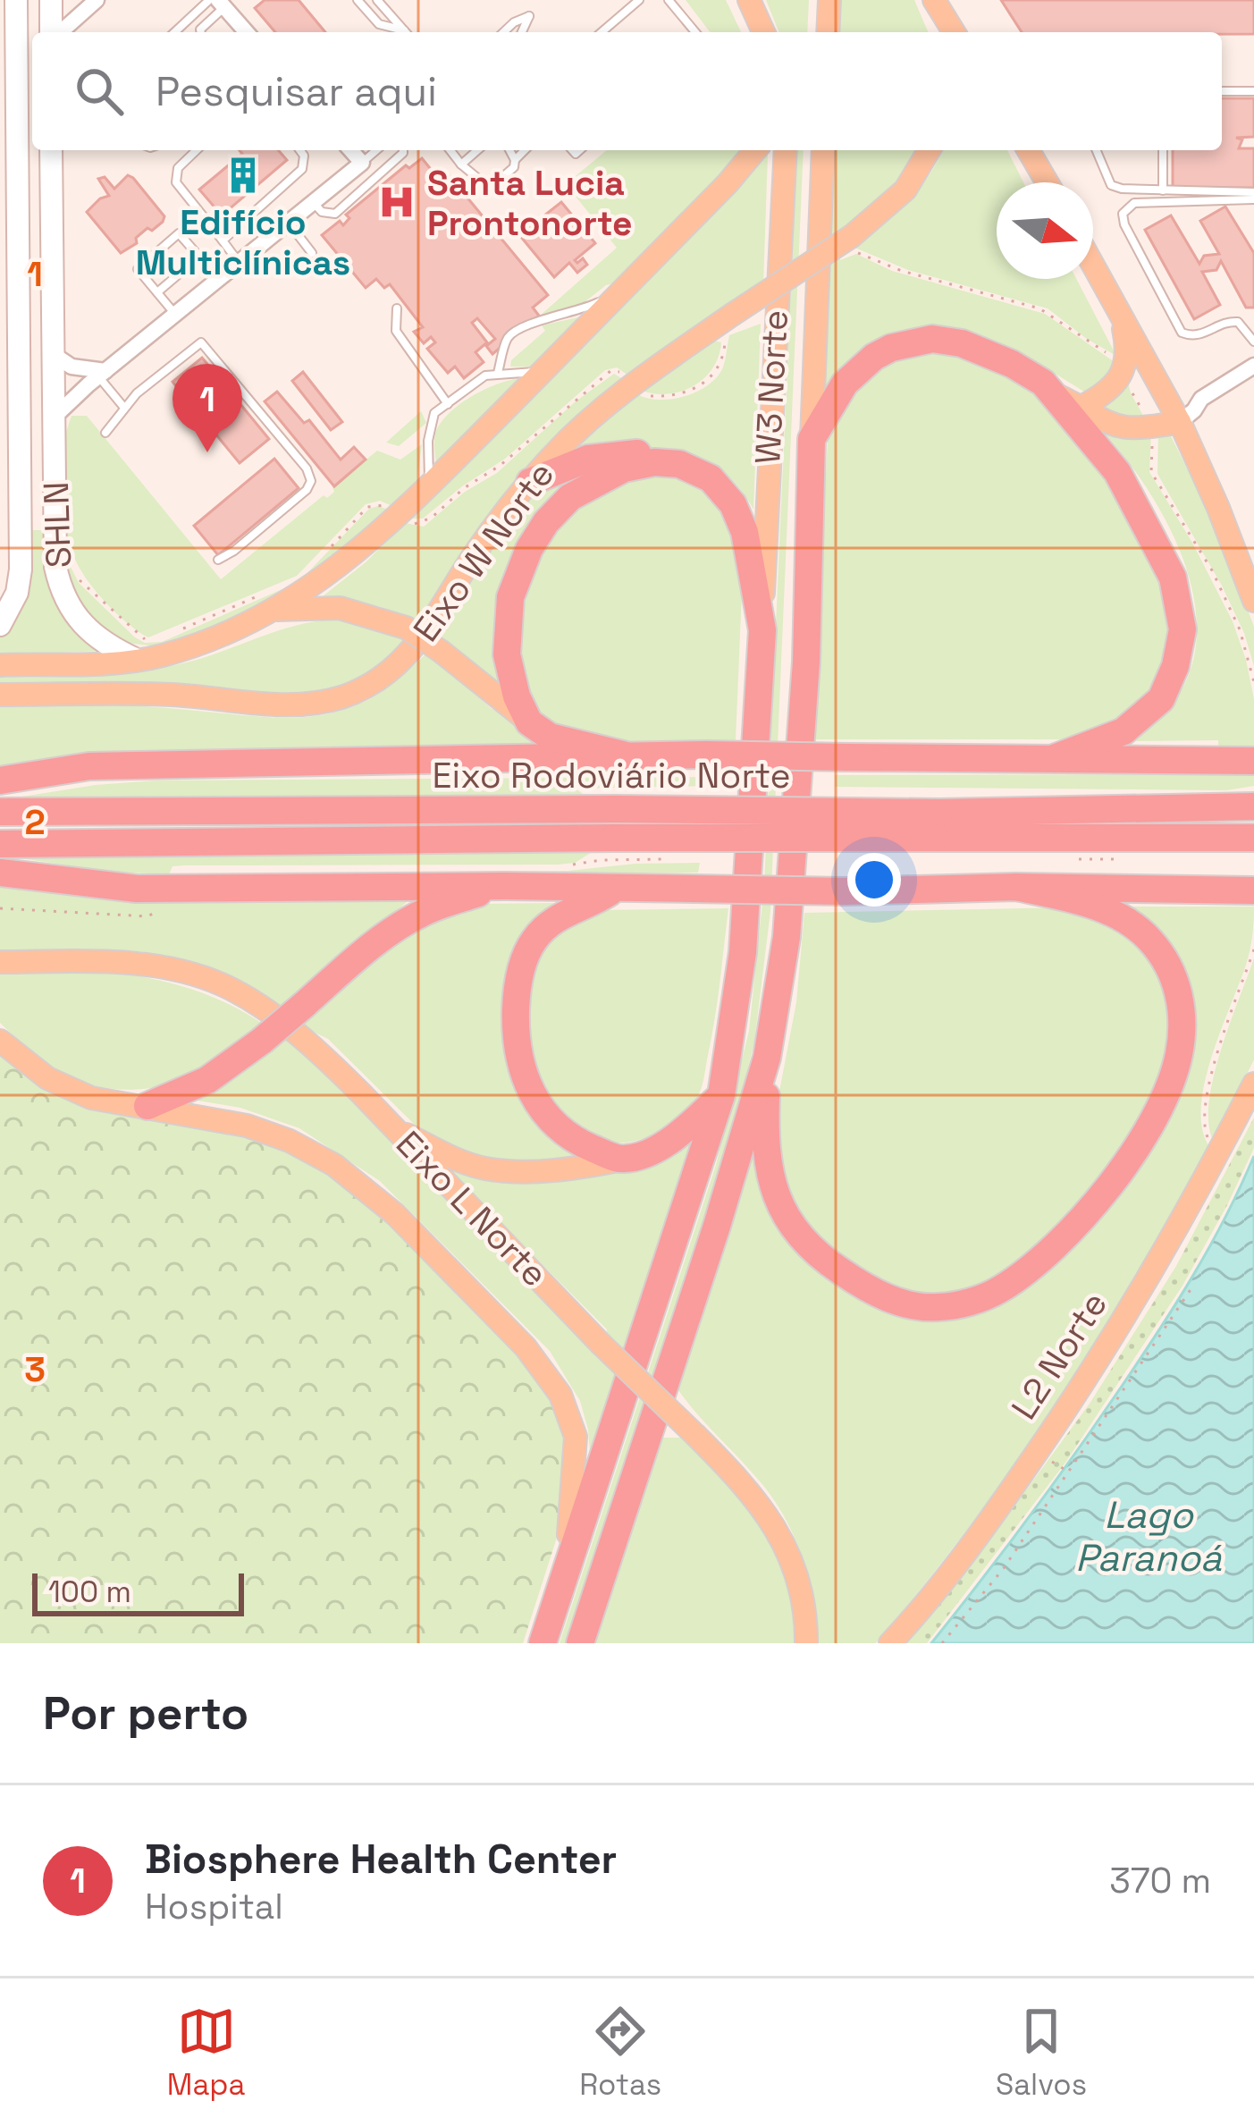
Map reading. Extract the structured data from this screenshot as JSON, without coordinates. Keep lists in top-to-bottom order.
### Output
{
  "streets": {
    "highway": ["Eixo Rodoviário Norte"],
    "main road": [
      "W3 Norte",
      "SHLN",
      "Eixo W Norte",
      "Eixo L Norte",
      "L2 Norte"
    ]
  },
  "crossings": [
    ["SHLN", "Eixo W Norte"]
  ],
  "water": ["Lago Paranoá"],
  "places": {
    "building": ["Edifício Multiclínicas"],
    "hospital": ["Santa Lucia Prontonorte"]
  },
  "scale_bar": "100 m",
  "north": "right",
  "page": {
    "search": "Pesquisar aqui",
    "pins": "1",
    "scale": "100 m",
    "heading": "Por perto",
    "list": [
      {
        "mark": "1",
        "name": "Biosphere Health Center",
        "note": "Hospital",
        "value": "370 m"
      }
    ],
    "nav": ["Mapa", "Rotas", "Salvos"]
  },
  "grid": {
    "rows": ["1", "2", "3"]
  }
}
